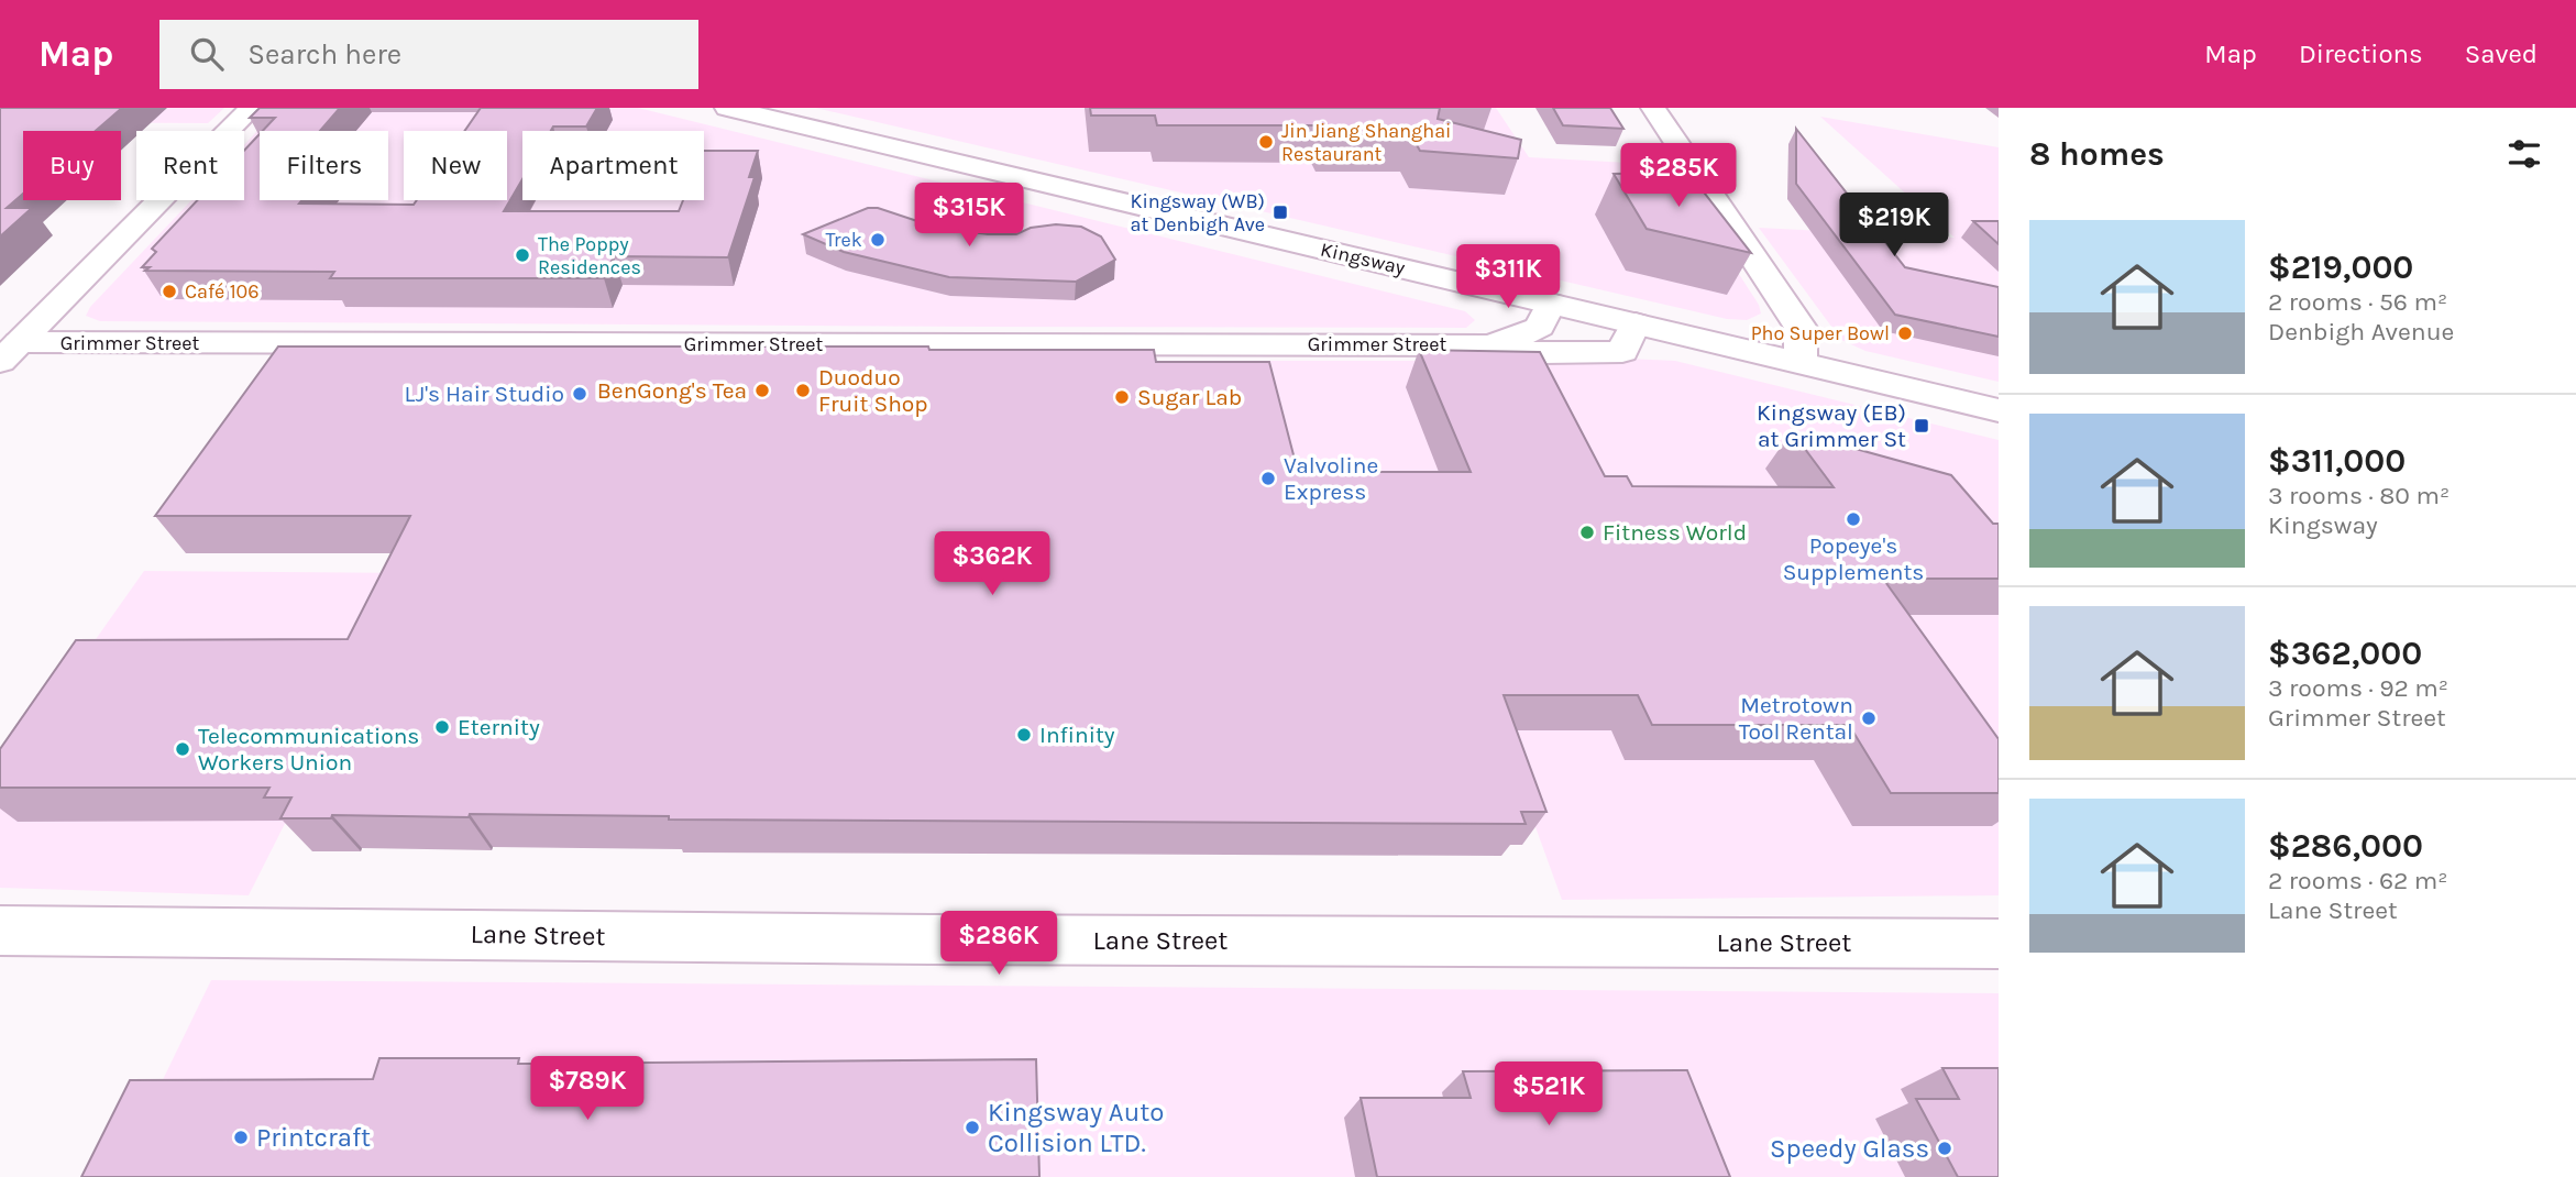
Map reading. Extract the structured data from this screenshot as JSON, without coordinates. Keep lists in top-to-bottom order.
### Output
{
  "streets": {
    "street": ["Kingsway", "Grimmer Street", "Lane Street"]
  },
  "crossings": [
    ["Kingsway", "Grimmer Street"]
  ],
  "places": {
    "other": [
      "Jin Jiang Shanghai Restaurant",
      "Trek",
      "The Poppy Residences",
      "Café 106",
      "Pho Super Bowl",
      "BenGong's Tea",
      "Duoduo Fruit Shop",
      "LJ's Hair Studio",
      "Sugar Lab",
      "Valvoline Express",
      "Popeye's Supplements",
      "Fitness World",
      "Metrotown Tool Rental",
      "Eternity",
      "Infinity",
      "Telecommunications Workers Union",
      "Kingsway Auto Collision LTD.",
      "Printcraft",
      "Speedy Glass"
    ],
    "transit": ["Kingsway (WB) at Denbigh Ave", "Kingsway (EB) at Grimmer St"]
  },
  "page": {
    "header": "Map",
    "search": "Search here",
    "nav": ["Map", "Directions", "Saved"],
    "heading": "8 homes",
    "chip": [
      "Buy",
      "Rent",
      "Filters",
      "New",
      "Apartment"
    ],
    "price": [
      "$285K",
      "$315K",
      "$219K",
      "$311K",
      "$362K",
      "$286K",
      "$789K",
      "$521K"
    ],
    "list": [
      {
        "name": "$219,000",
        "note": "2 rooms · 56 m² · Denbigh Avenue"
      },
      {
        "name": "$311,000",
        "note": "3 rooms · 80 m² · Kingsway"
      },
      {
        "name": "$362,000",
        "note": "3 rooms · 92 m² · Grimmer Street"
      },
      {
        "name": "$286,000",
        "note": "2 rooms · 62 m² · Lane Street"
      }
    ]
  }
}
